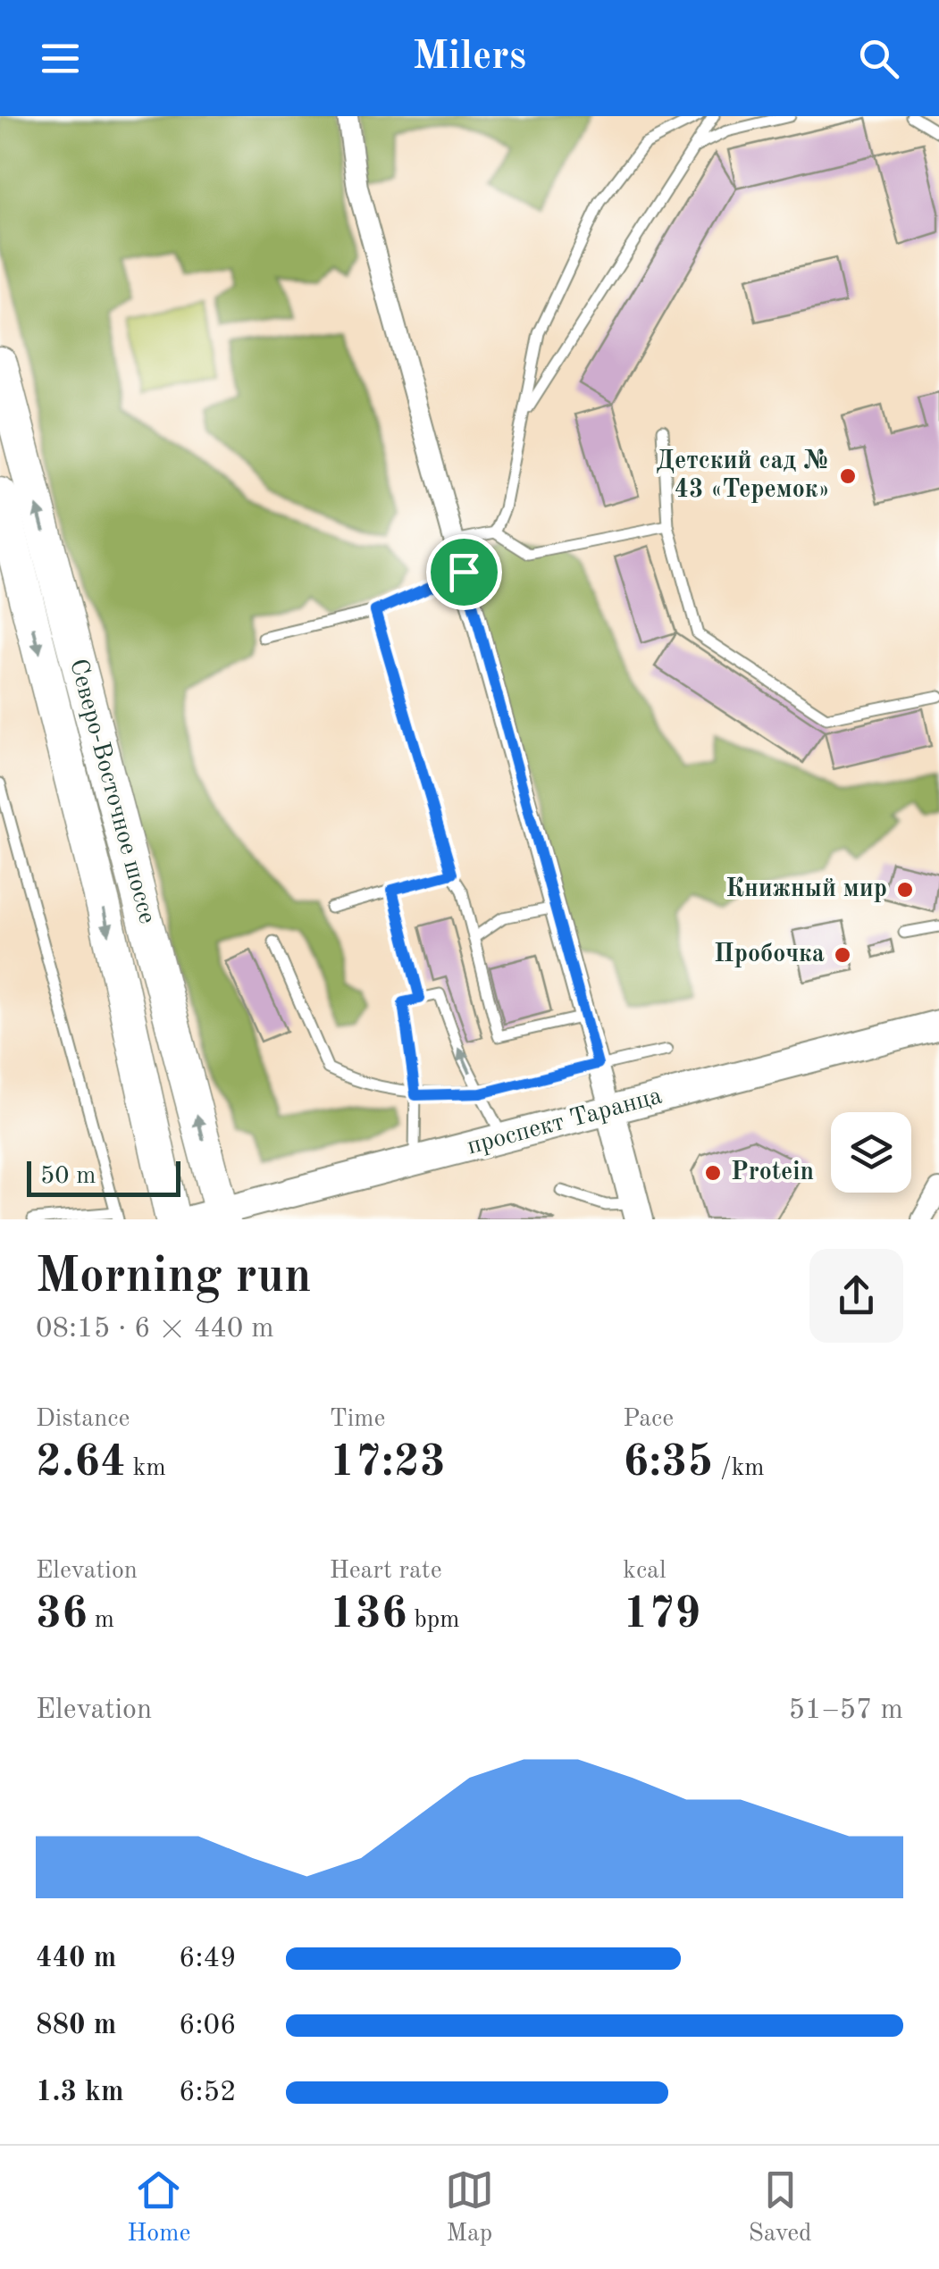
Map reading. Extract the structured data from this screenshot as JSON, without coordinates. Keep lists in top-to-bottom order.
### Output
{
  "streets": {
    "main road": ["Северо-Восточное шоссе", "проспект Таранца"]
  },
  "crossings": [
    ["Северо-Восточное шоссе", "проспект Таранца"]
  ],
  "places": [
    "Детский сад № 43 «Теремок»",
    "Книжный мир",
    "Пробочка",
    "Protein"
  ],
  "scale_bar": "50 m",
  "page": {
    "header": "Milers",
    "scale": "50 m",
    "heading": ["Morning run", "08:15 · 6 × 440 m"],
    "stats": [
      ["Distance", "2.64 km"],
      ["Time", "17:23"],
      ["Pace", "6:35 /km"],
      ["Elevation", "36 m"],
      ["Heart rate", "136 bpm"],
      ["kcal", "179"]
    ],
    "chart": ["Elevation", "51–57 m"],
    "list": [
      {
        "name": "440 m",
        "note": "6:49"
      },
      {
        "name": "880 m",
        "note": "6:06"
      },
      {
        "name": "1.3 km",
        "note": "6:52"
      }
    ],
    "tabs": ["Home", "Map", "Saved"]
  }
}
